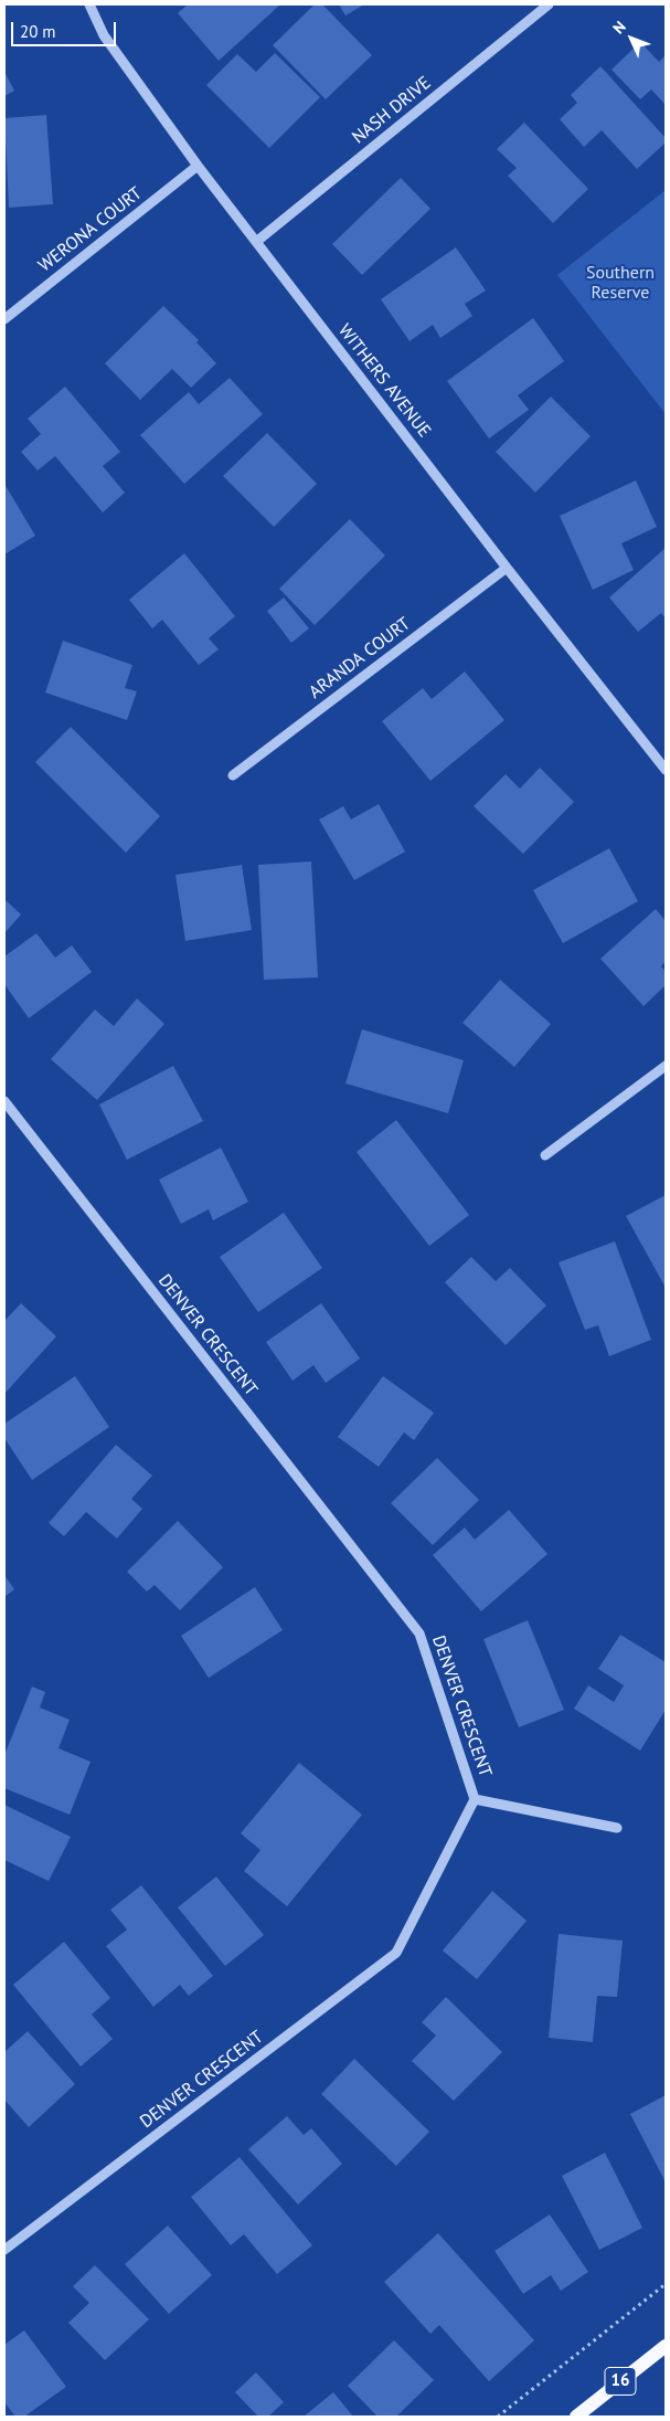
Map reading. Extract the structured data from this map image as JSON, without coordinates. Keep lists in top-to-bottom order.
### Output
{
  "streets": {
    "main road": ["16"],
    "street": [
      "NASH DRIVE",
      "WERONA COURT",
      "WITHERS AVENUE",
      "ARANDA COURT",
      "DENVER CRESCENT"
    ]
  },
  "crossings": [
    ["NASH DRIVE", "WITHERS AVENUE"],
    ["WERONA COURT", "WITHERS AVENUE"],
    ["WITHERS AVENUE", "ARANDA COURT"]
  ],
  "parks": ["Southern Reserve"],
  "scale_bar": "20 m",
  "north": "top left"
}
